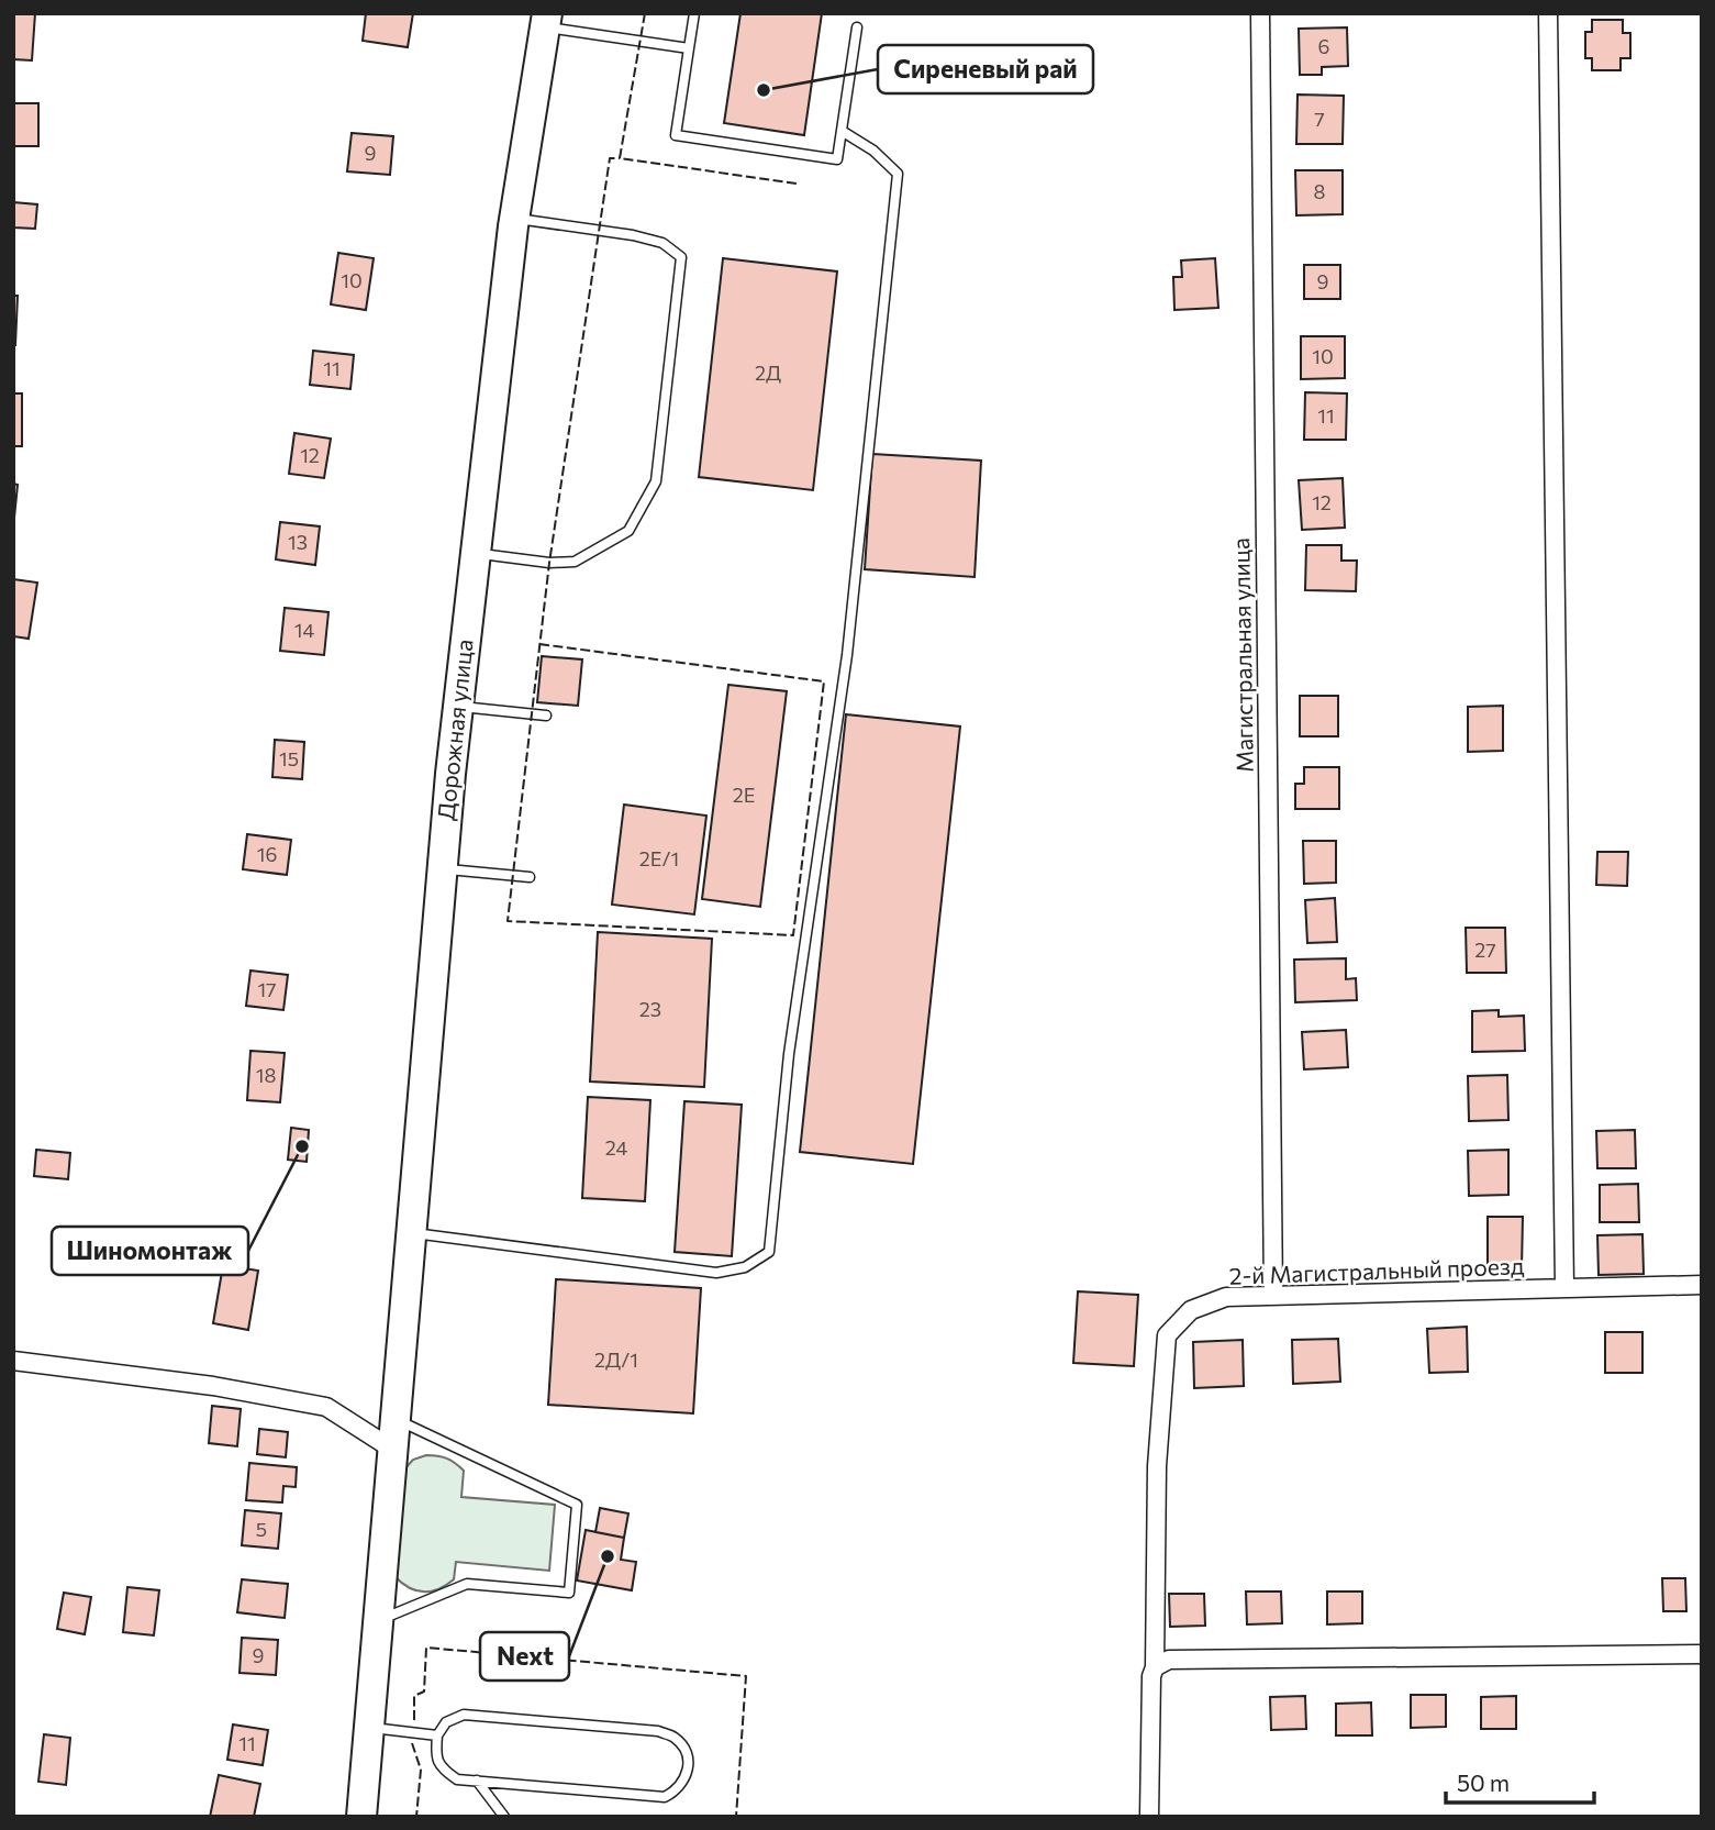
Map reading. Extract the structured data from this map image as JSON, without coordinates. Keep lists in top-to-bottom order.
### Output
{
  "streets": {
    "main road": ["Дорожная улица"],
    "street": ["Магистральная улица", "2-й Магистральный проезд"]
  },
  "crossings": [
    ["Магистральная улица", "2-й Магистральный проезд"]
  ],
  "places": ["Сиреневый рай", "Шиномонтаж", "Next"],
  "house_numbers": [
    "6",
    "7",
    "9",
    "8",
    "10",
    "9",
    "10",
    "11",
    "2Д",
    "11",
    "12",
    "12",
    "13",
    "14",
    "15",
    "2Е",
    "16",
    "2Е/1",
    "27",
    "17",
    "23",
    "18",
    "24",
    "2Д/1",
    "5",
    "9",
    "11"
  ],
  "scale_bar": "50 m"
}
